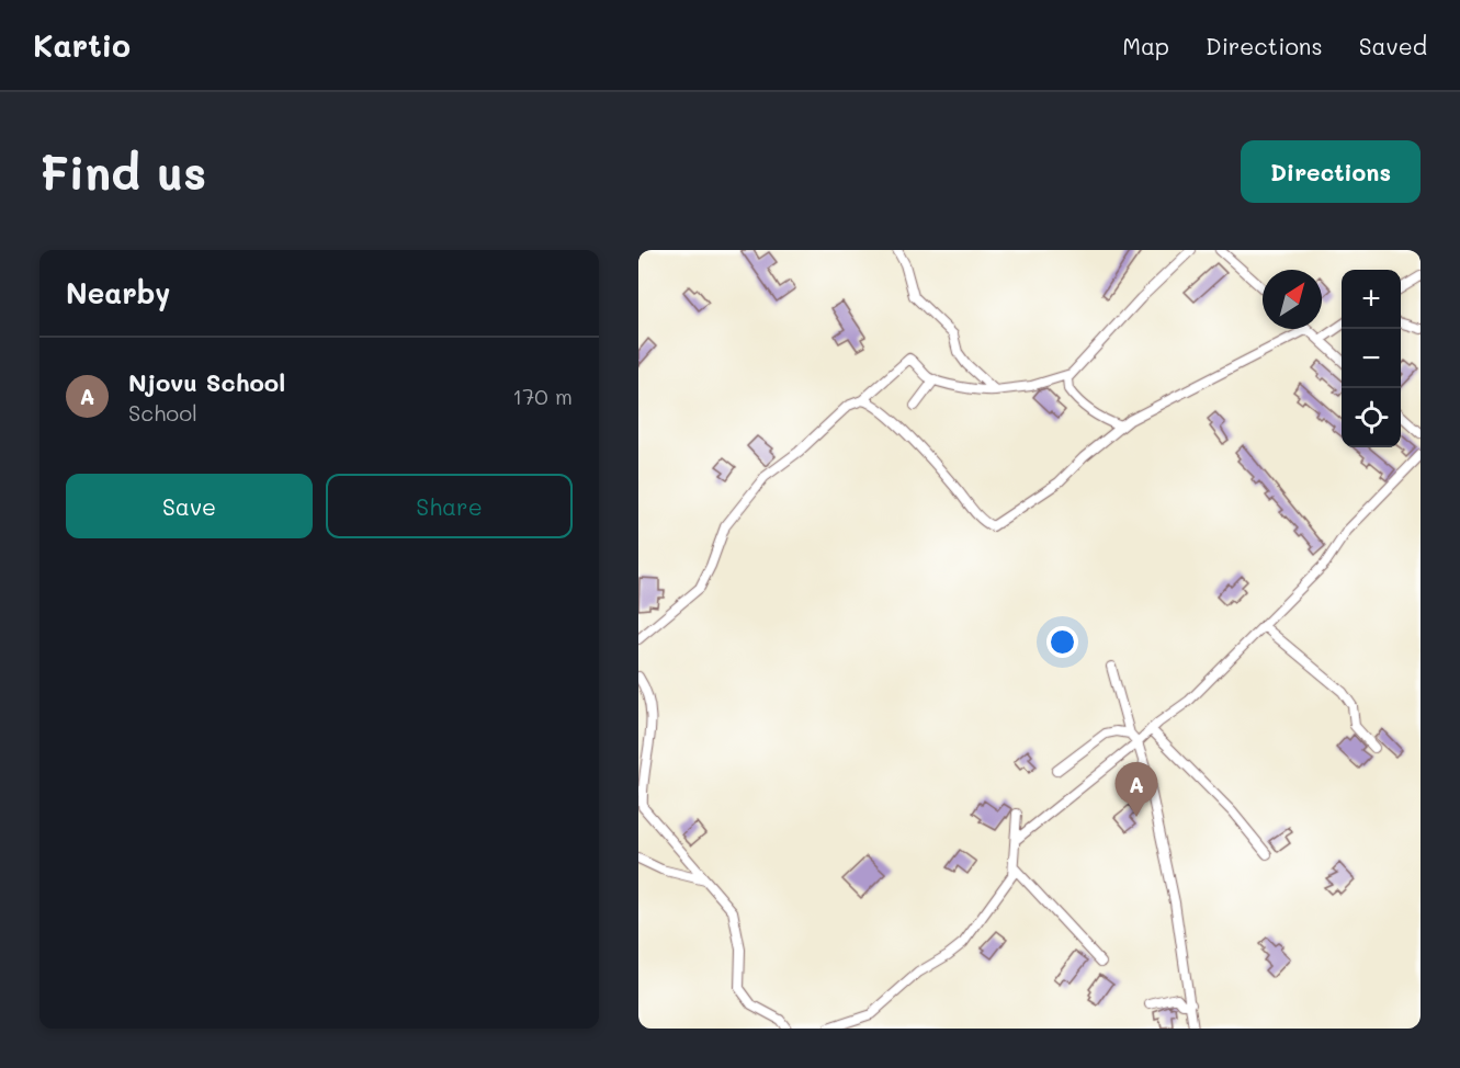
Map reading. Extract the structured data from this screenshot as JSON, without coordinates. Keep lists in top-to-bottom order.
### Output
{
  "north": "top right",
  "page": {
    "header": "Kartio",
    "nav": ["Map", "Directions", "Saved"],
    "buttons": [
      "Directions",
      ["Save", "Share"]
    ],
    "title": "Find us",
    "heading": "Nearby",
    "map_buttons": ["+", "−"],
    "list": [
      {
        "mark": "A",
        "name": "Njovu School",
        "note": "School",
        "value": "170 m"
      }
    ],
    "pins": "A"
  }
}
